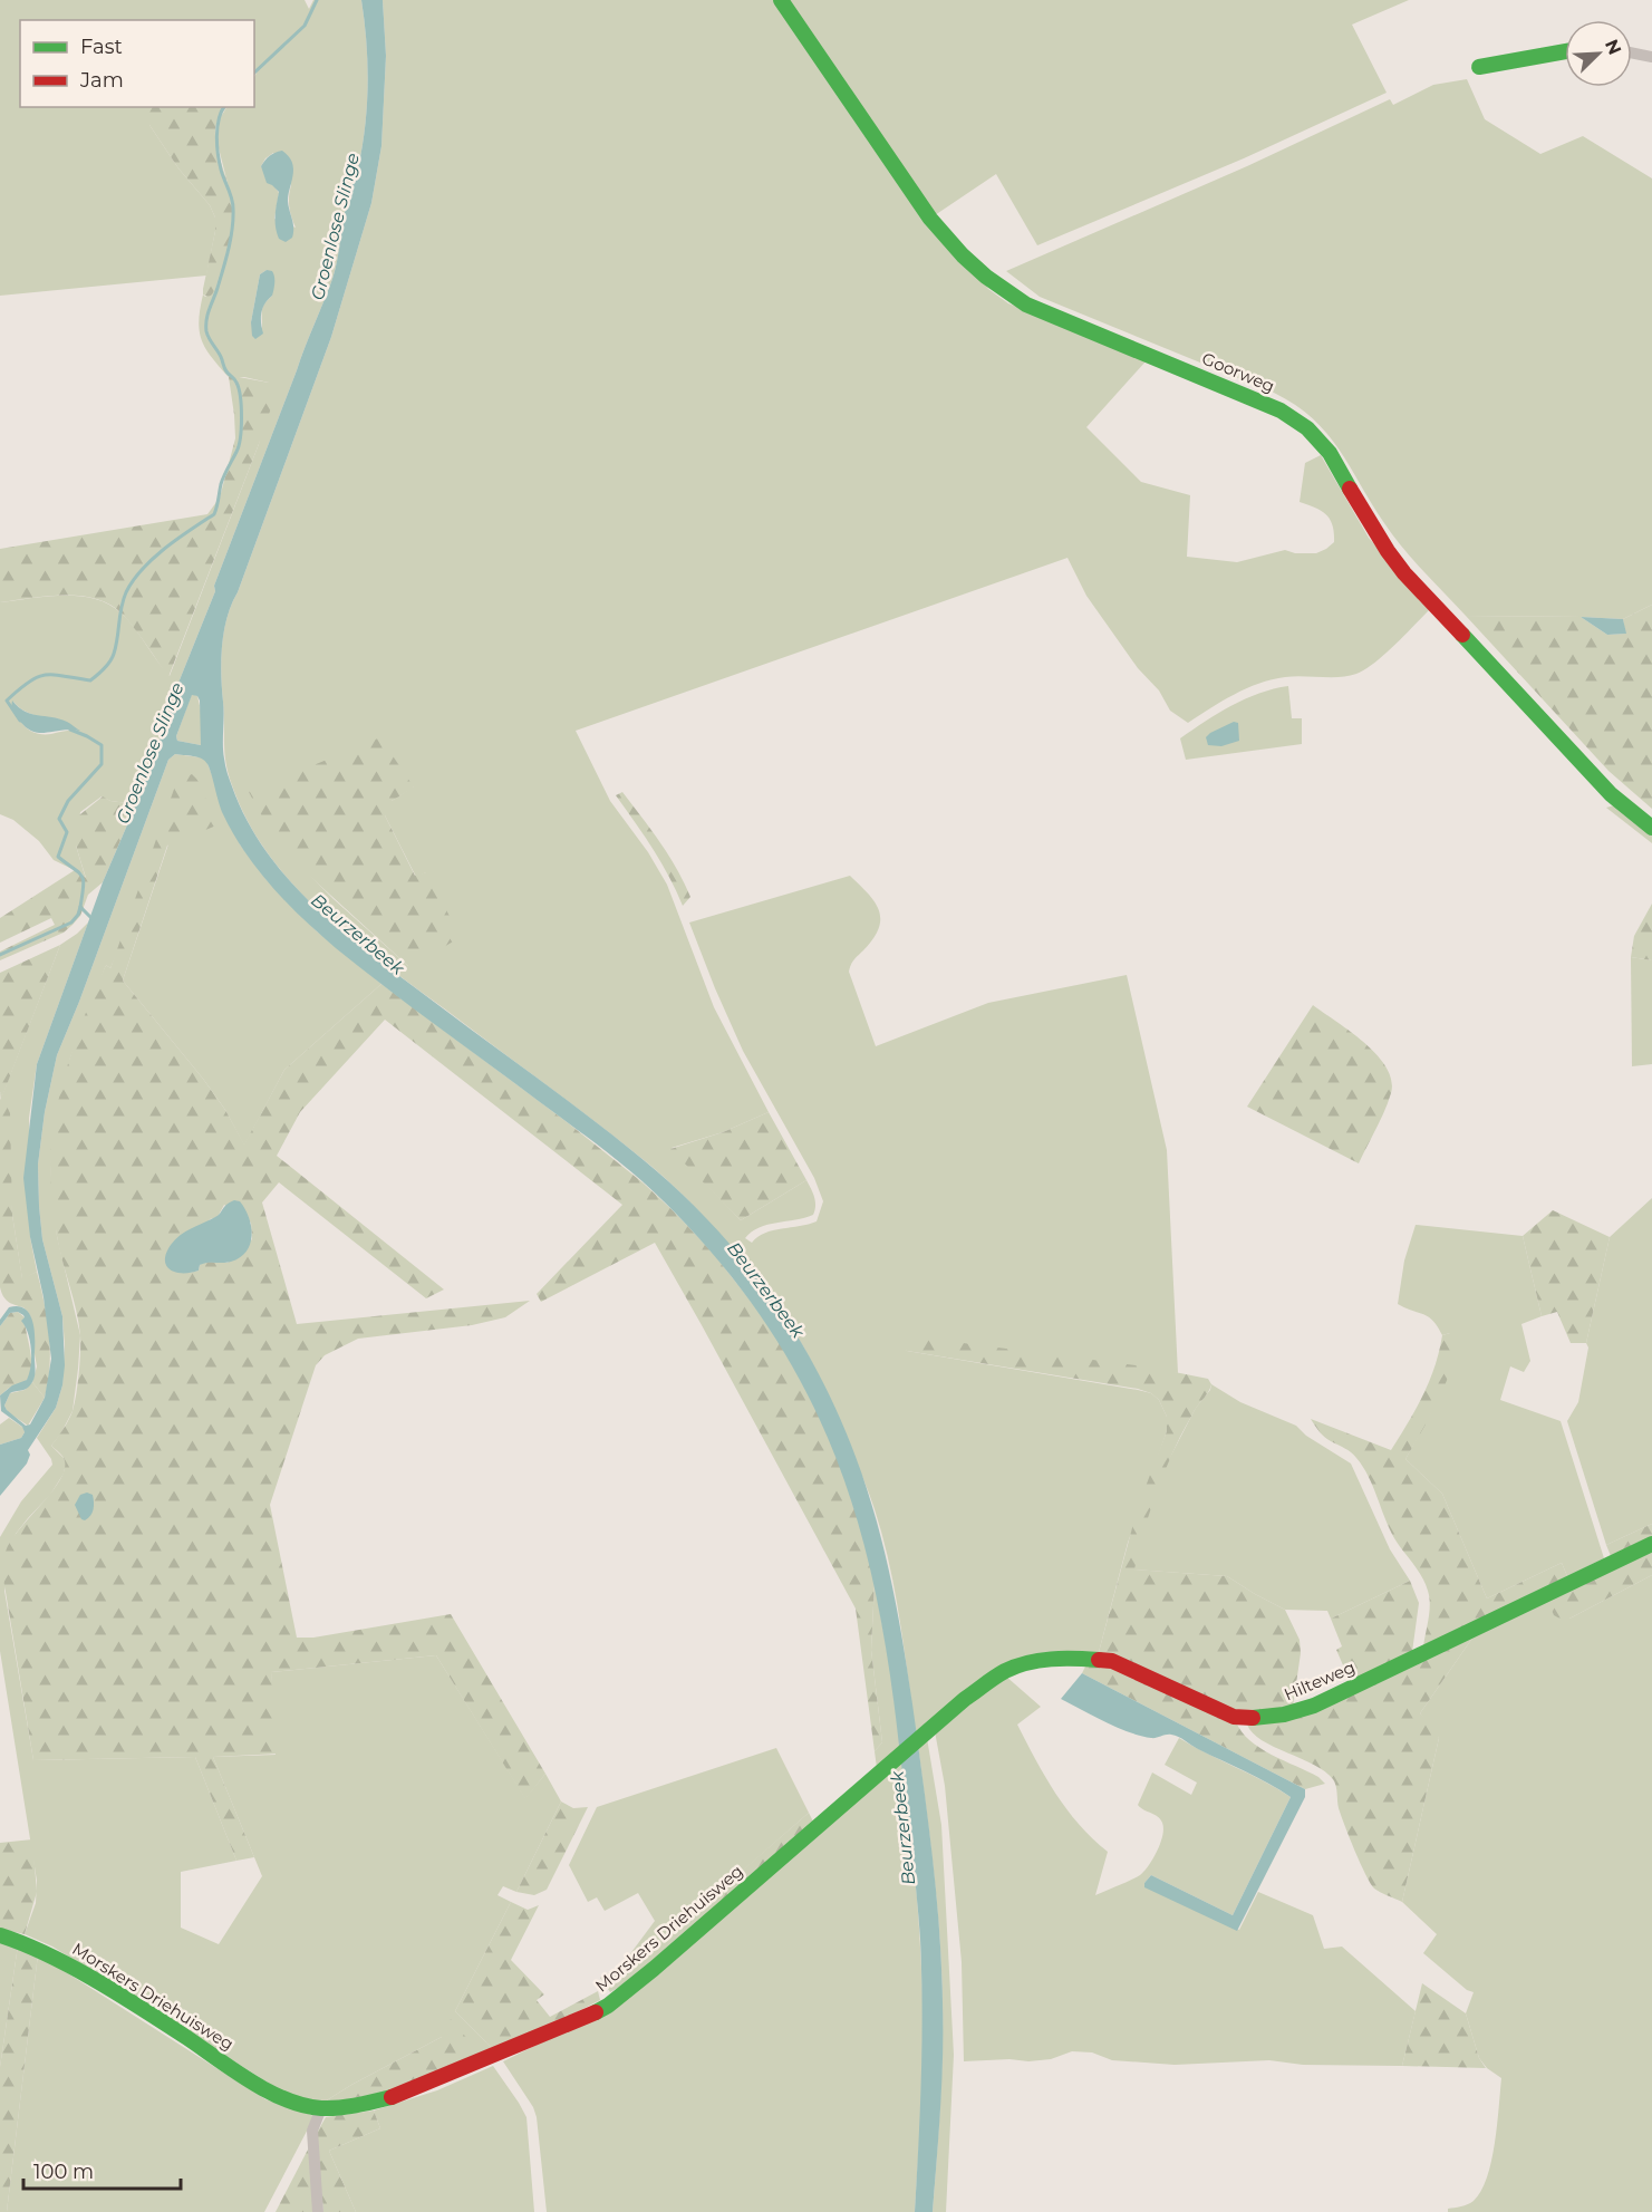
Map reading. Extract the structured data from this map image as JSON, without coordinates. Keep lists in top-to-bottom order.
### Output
{
  "streets": {
    "street": ["Goorweg", "Hilteweg", "Morskers Driehuisweg"]
  },
  "crossings": [
    ["Hilteweg", "Morskers Driehuisweg"]
  ],
  "water": ["Groenlose Slinge", "Beurzerbeek"],
  "legend": ["Fast", "Jam"],
  "scale_bar": "100 m",
  "north": "top right"
}
